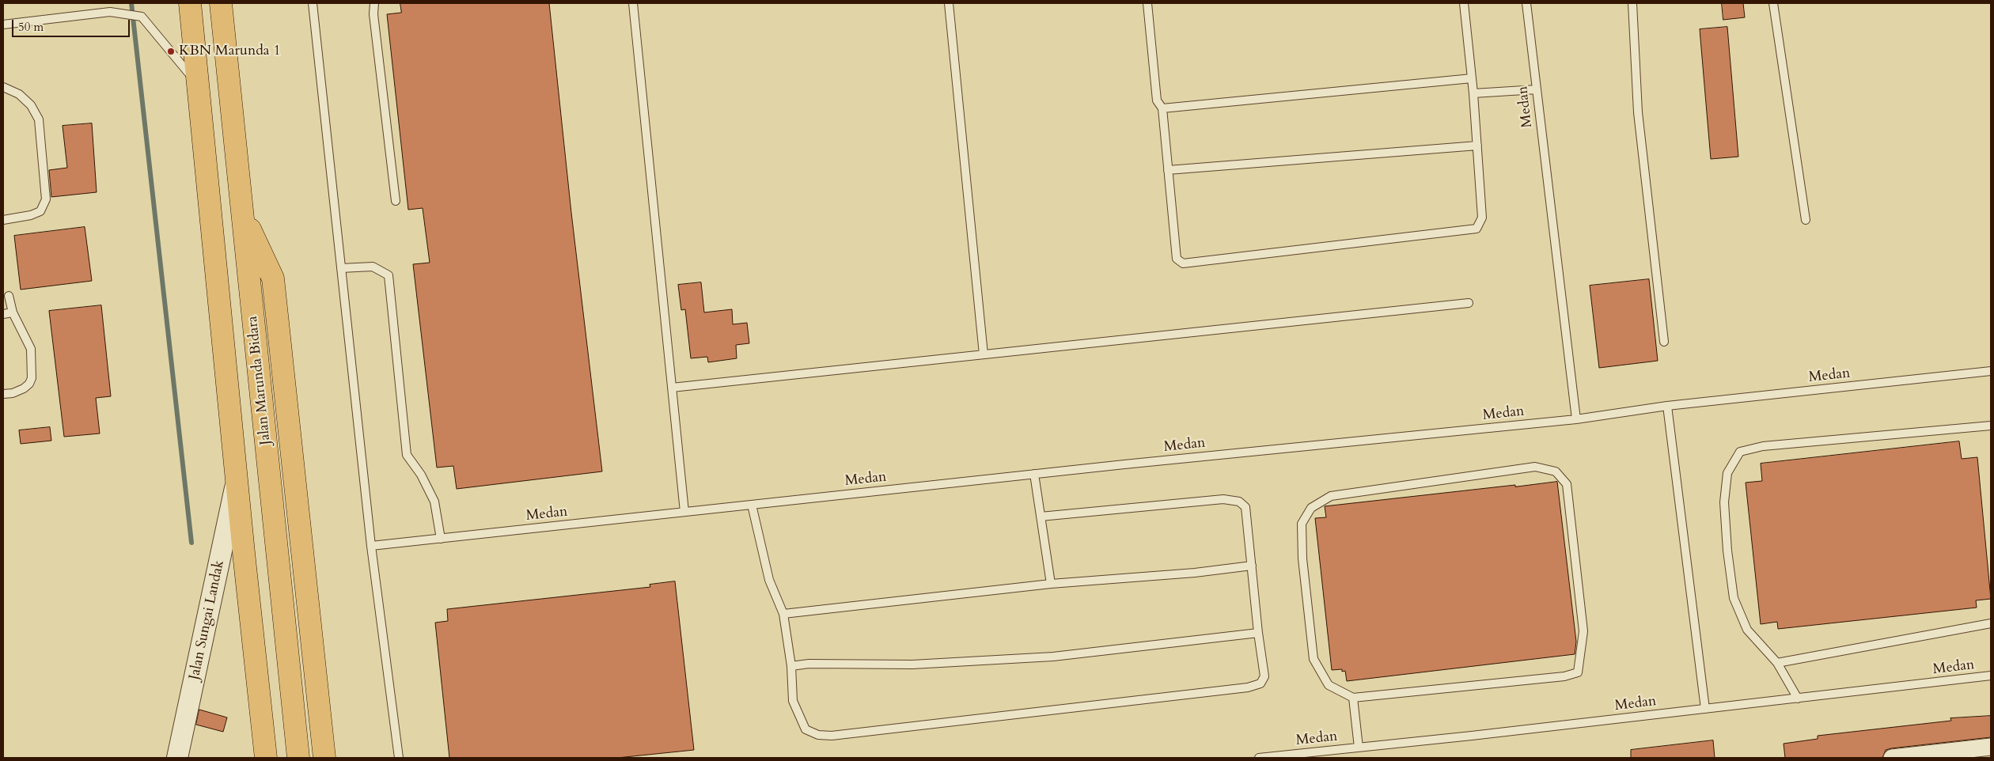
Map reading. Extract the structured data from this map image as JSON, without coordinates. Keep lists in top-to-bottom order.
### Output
{
  "streets": {
    "main road": ["Jalan Marunda Bidara"],
    "street": ["Jalan Sungai Landak"],
    "lane": ["Medan"]
  },
  "places": ["KBN Marunda 1"],
  "scale_bar": "50 m"
}
